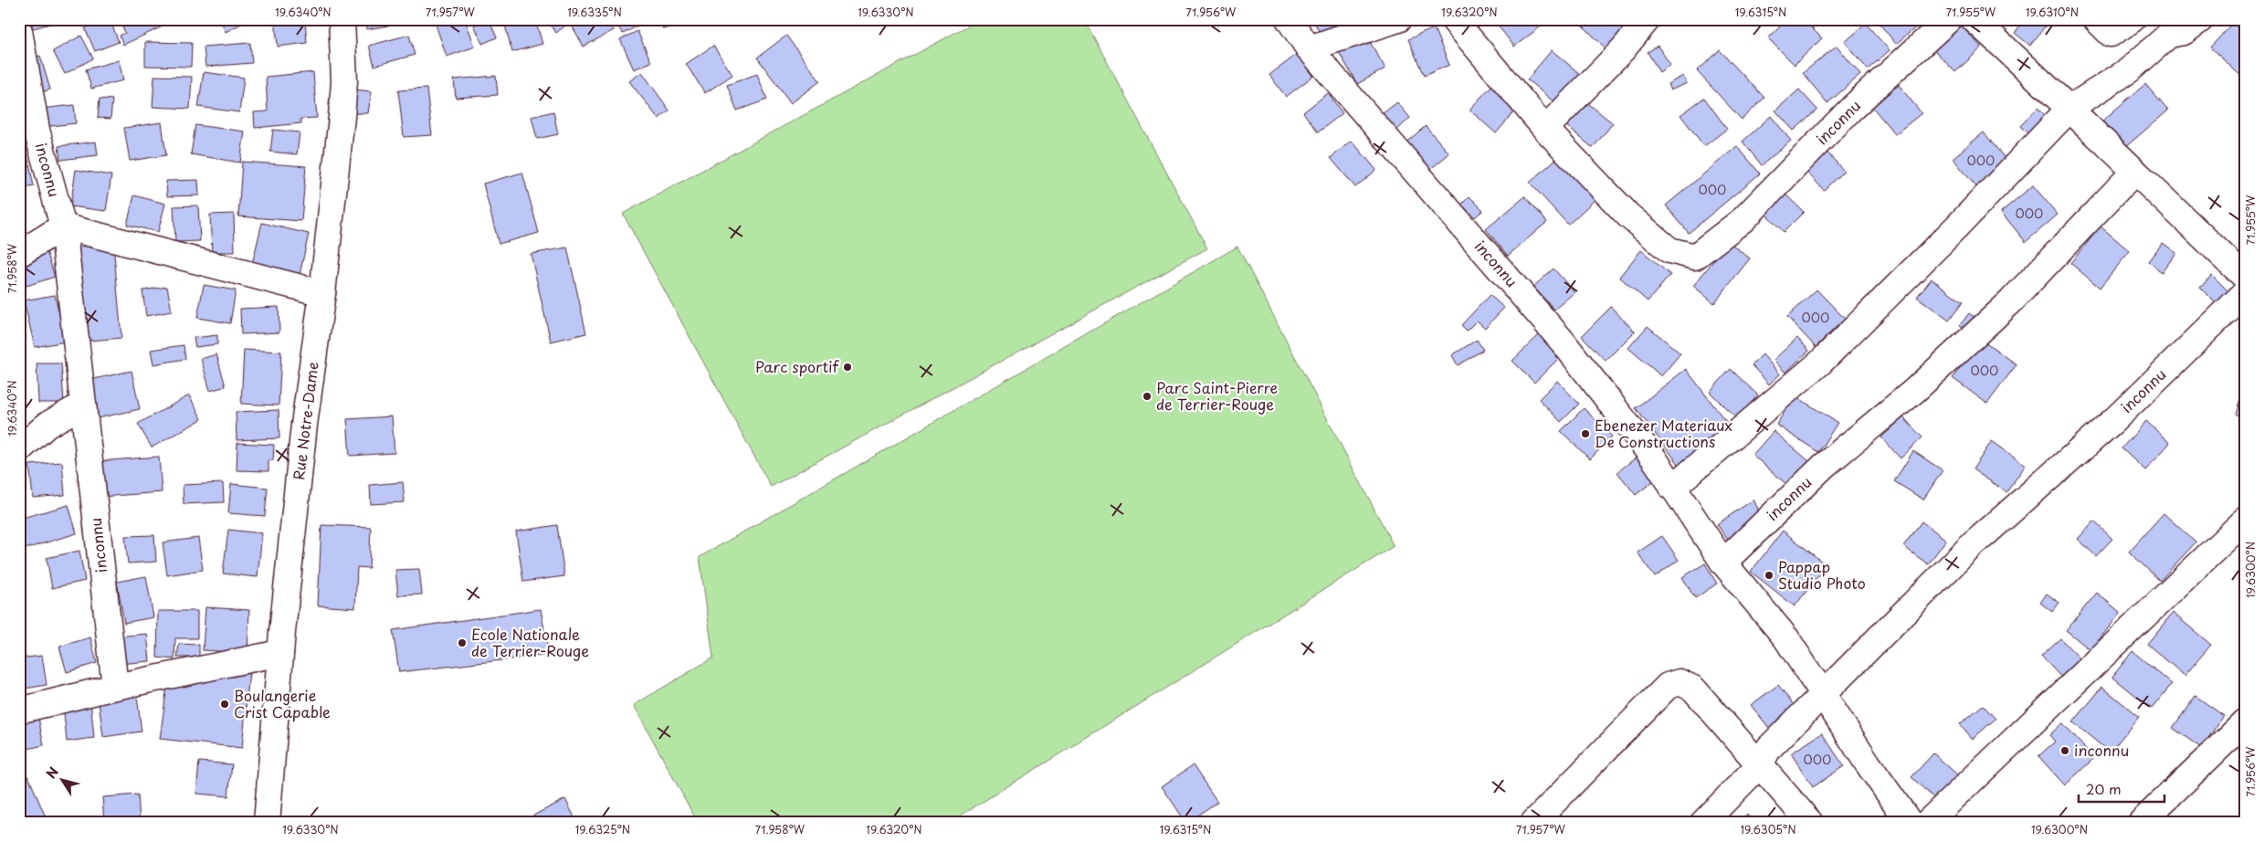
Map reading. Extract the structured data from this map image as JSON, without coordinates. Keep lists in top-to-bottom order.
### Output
{
  "streets": {
    "street": ["inconnu", "Rue Notre-Dame"]
  },
  "places": [
    "Parc sportif",
    "Parc Saint-Pierre de Terrier-Rouge",
    "Ebenezer Materiaux De Constructions",
    "Pappap Studio Photo",
    "Ecole Nationale de Terrier-Rouge",
    "Boulangerie Crist Capable",
    "inconnu"
  ],
  "house_numbers": [
    "000",
    "000",
    "000",
    "000",
    "000",
    "000"
  ],
  "scale_bar": "20 m",
  "north": "top left",
  "coordinates": [
    "19.6340°N",
    "71.957°W",
    "19.6335°N",
    "19.6330°N",
    "71.956°W",
    "19.6320°N",
    "19.6315°N",
    "71.955°W",
    "19.6310°N",
    "71.958°W",
    "19.6300°N",
    "19.6325°N",
    "19.6305°N"
  ]
}
